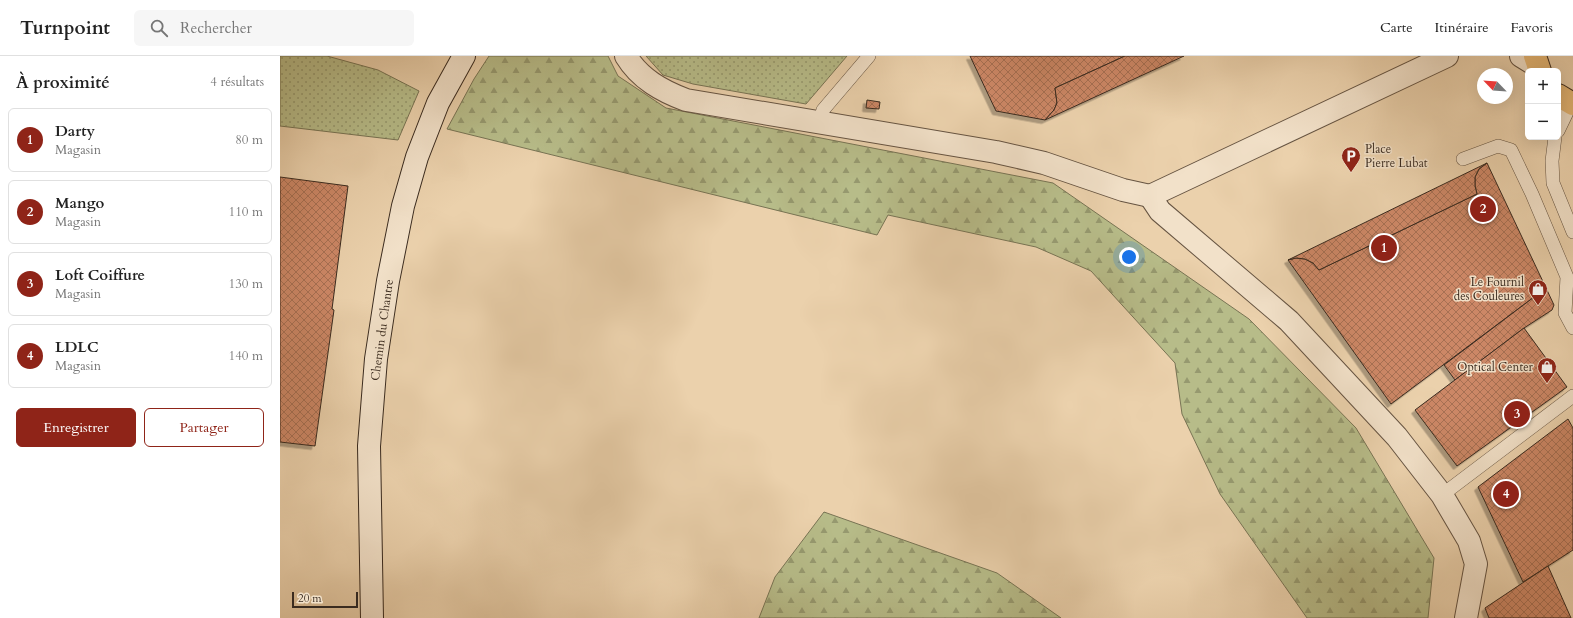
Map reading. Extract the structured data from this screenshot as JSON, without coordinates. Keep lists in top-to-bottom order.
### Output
{
  "streets": {
    "street": ["Chemin du Chantre"]
  },
  "places": {
    "parking": ["Place Pierre Lubat"],
    "shop": ["Le Fournil des Couleures", "Optical Center"]
  },
  "scale_bar": "20 m",
  "north": "top left",
  "page": {
    "header": "Turnpoint",
    "search": "Rechercher",
    "nav": ["Carte", "Itinéraire", "Favoris"],
    "heading": ["À proximité", "4 résultats"],
    "map_buttons": ["+", "−"],
    "list": [
      {
        "mark": "1",
        "name": "Darty",
        "note": "Magasin",
        "value": "80 m"
      },
      {
        "mark": "2",
        "name": "Mango",
        "note": "Magasin",
        "value": "110 m"
      },
      {
        "mark": "3",
        "name": "Loft Coiffure",
        "note": "Magasin",
        "value": "130 m"
      },
      {
        "mark": "4",
        "name": "LDLC",
        "note": "Magasin",
        "value": "140 m"
      }
    ],
    "pins": [
      "2",
      "1",
      "3",
      "4"
    ],
    "buttons": ["Enregistrer", "Partager"],
    "scale": "20 m"
  }
}
